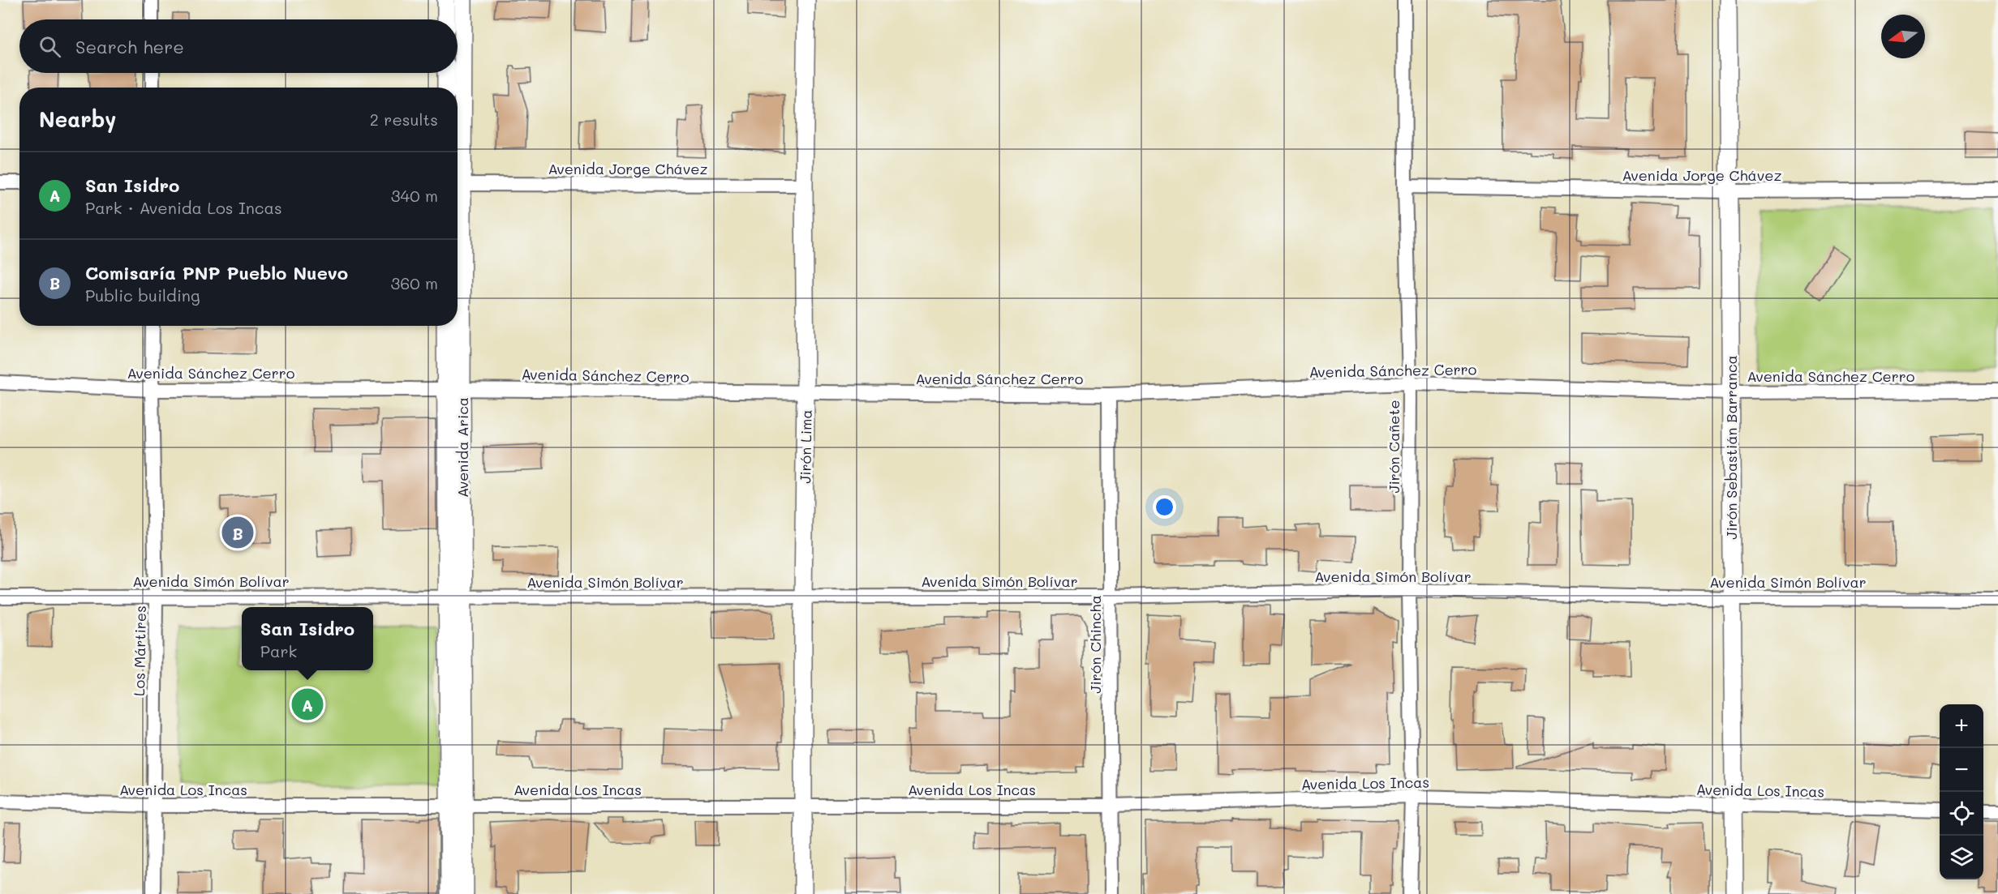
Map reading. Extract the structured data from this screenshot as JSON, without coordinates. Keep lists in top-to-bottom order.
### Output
{
  "streets": {
    "street": [
      "Avenida Jorge Chávez",
      "Avenida Sánchez Cerro",
      "Jirón Lima",
      "Jirón Cañete",
      "Avenida Arica",
      "Jirón Sebastián Barranca",
      "Avenida Simón Bolívar",
      "Jirón Chincha",
      "Los Mártires",
      "Avenida Los Incas"
    ]
  },
  "crossings": [
    ["Avenida Jorge Chávez", "Jirón Lima"],
    ["Avenida Jorge Chávez", "Jirón Cañete"],
    ["Avenida Jorge Chávez", "Jirón Sebastián Barranca"],
    ["Avenida Sánchez Cerro", "Jirón Lima"],
    ["Avenida Sánchez Cerro", "Jirón Cañete"],
    ["Avenida Sánchez Cerro", "Avenida Arica"],
    ["Avenida Sánchez Cerro", "Jirón Sebastián Barranca"],
    ["Avenida Sánchez Cerro", "Jirón Chincha"],
    ["Avenida Sánchez Cerro", "Los Mártires"],
    ["Jirón Lima", "Avenida Simón Bolívar"],
    ["Jirón Lima", "Avenida Los Incas"],
    ["Jirón Cañete", "Avenida Simón Bolívar"],
    ["Jirón Cañete", "Avenida Los Incas"],
    ["Avenida Arica", "Avenida Simón Bolívar"],
    ["Avenida Arica", "Avenida Los Incas"],
    ["Jirón Sebastián Barranca", "Avenida Simón Bolívar"],
    ["Jirón Sebastián Barranca", "Avenida Los Incas"],
    ["Avenida Simón Bolívar", "Jirón Chincha"],
    ["Avenida Simón Bolívar", "Los Mártires"],
    ["Jirón Chincha", "Avenida Los Incas"],
    ["Los Mártires", "Avenida Los Incas"]
  ],
  "north": "left",
  "page": {
    "search": "Search here",
    "heading": ["Nearby", "2 results"],
    "list": [
      {
        "mark": "A",
        "name": "San Isidro",
        "note": "Park · Avenida Los Incas",
        "value": "340 m"
      },
      {
        "mark": "B",
        "name": "Comisaría PNP Pueblo Nuevo",
        "note": "Public building",
        "value": "360 m"
      }
    ],
    "pins": ["B", "A"],
    "popup": ["San Isidro", "Park"],
    "map_buttons": ["+", "−"]
  }
}
